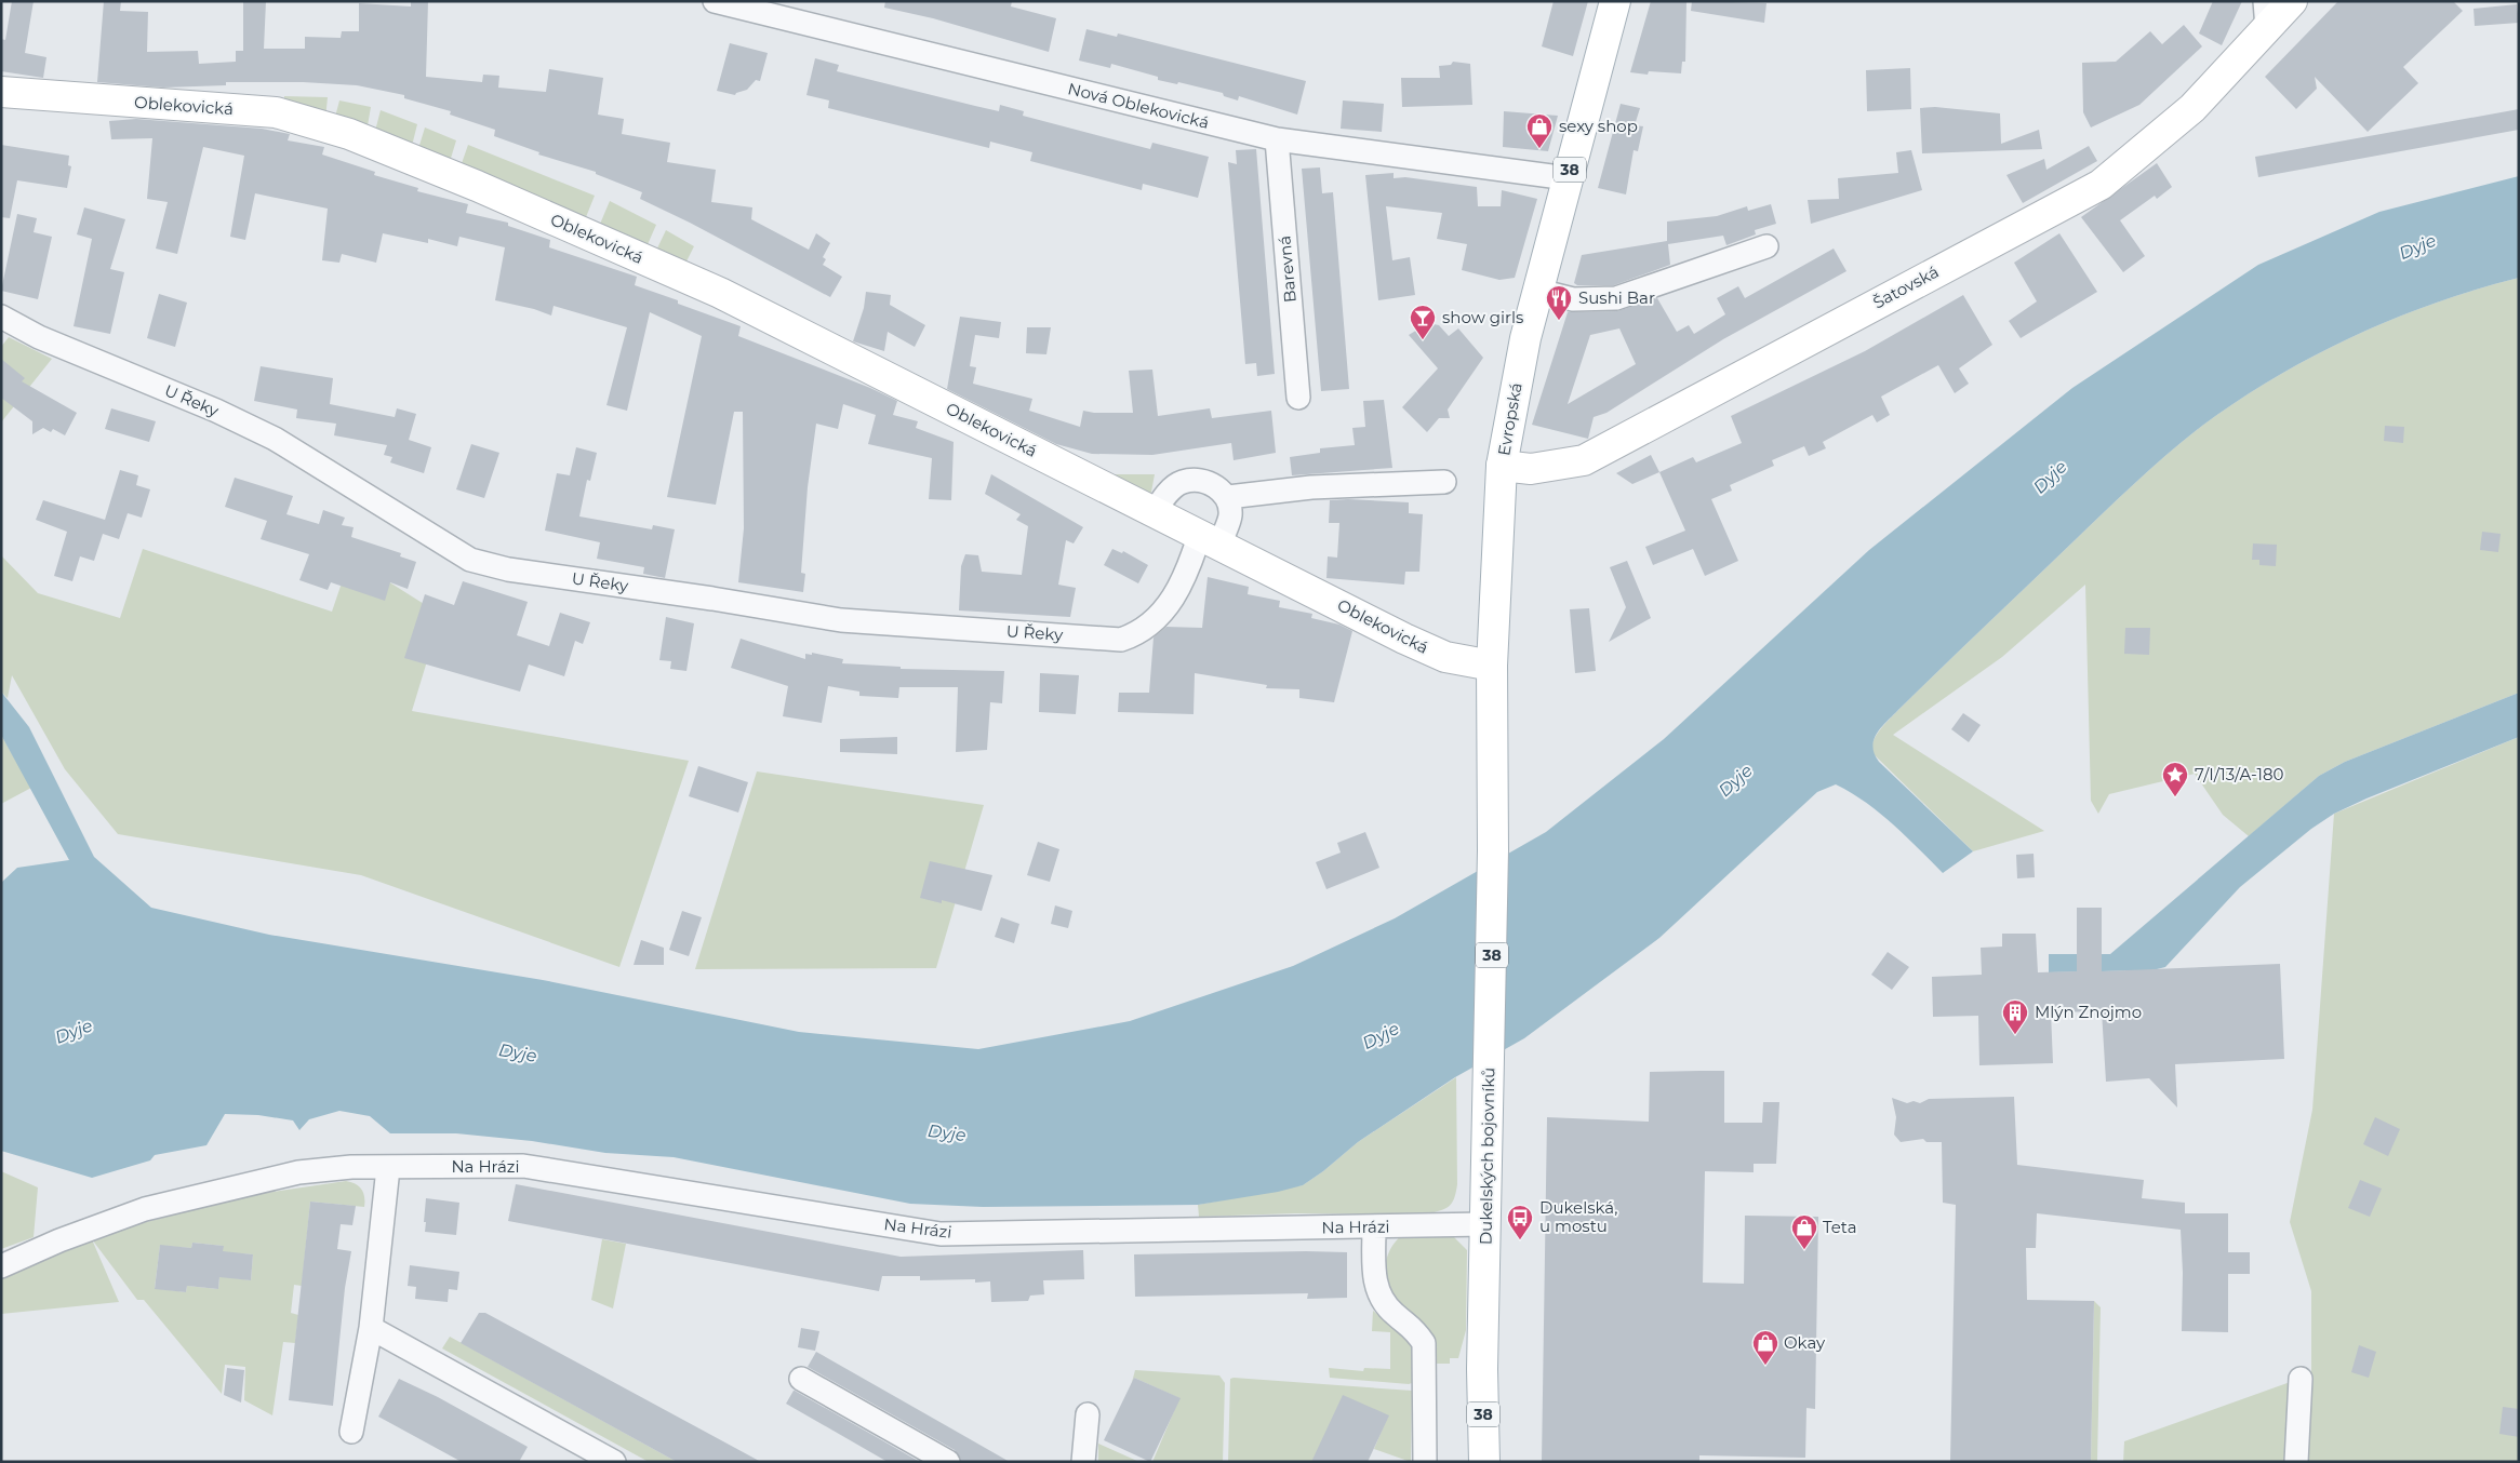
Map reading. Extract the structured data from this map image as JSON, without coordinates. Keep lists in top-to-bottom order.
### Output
{
  "streets": {
    "main road": [
      "Oblekovická",
      "38",
      "Šatovská",
      "Evropská",
      "Dukelských bojovníků"
    ],
    "street": [
      "Nová Oblekovická",
      "Barevná",
      "U Řeky",
      "Na Hrázi"
    ]
  },
  "crossings": [
    ["Oblekovická", "U Řeky"],
    ["Oblekovická", "Evropská"],
    ["Nová Oblekovická", "Barevná"],
    ["Nová Oblekovická", "Evropská"],
    ["Šatovská", "Evropská"],
    ["Evropská", "Dukelských bojovníků"],
    ["Dukelských bojovníků", "Na Hrázi"]
  ],
  "water": ["Dyje"],
  "places": {
    "shop": ["sexy shop", "Teta", "Okay"],
    "restaurant": ["Sushi Bar"],
    "bar": ["show girls"],
    "place": ["7/I/13/A-180"],
    "building": ["Mlýn Znojmo"],
    "bus stop": ["Dukelská, u mostu"]
  }
}
